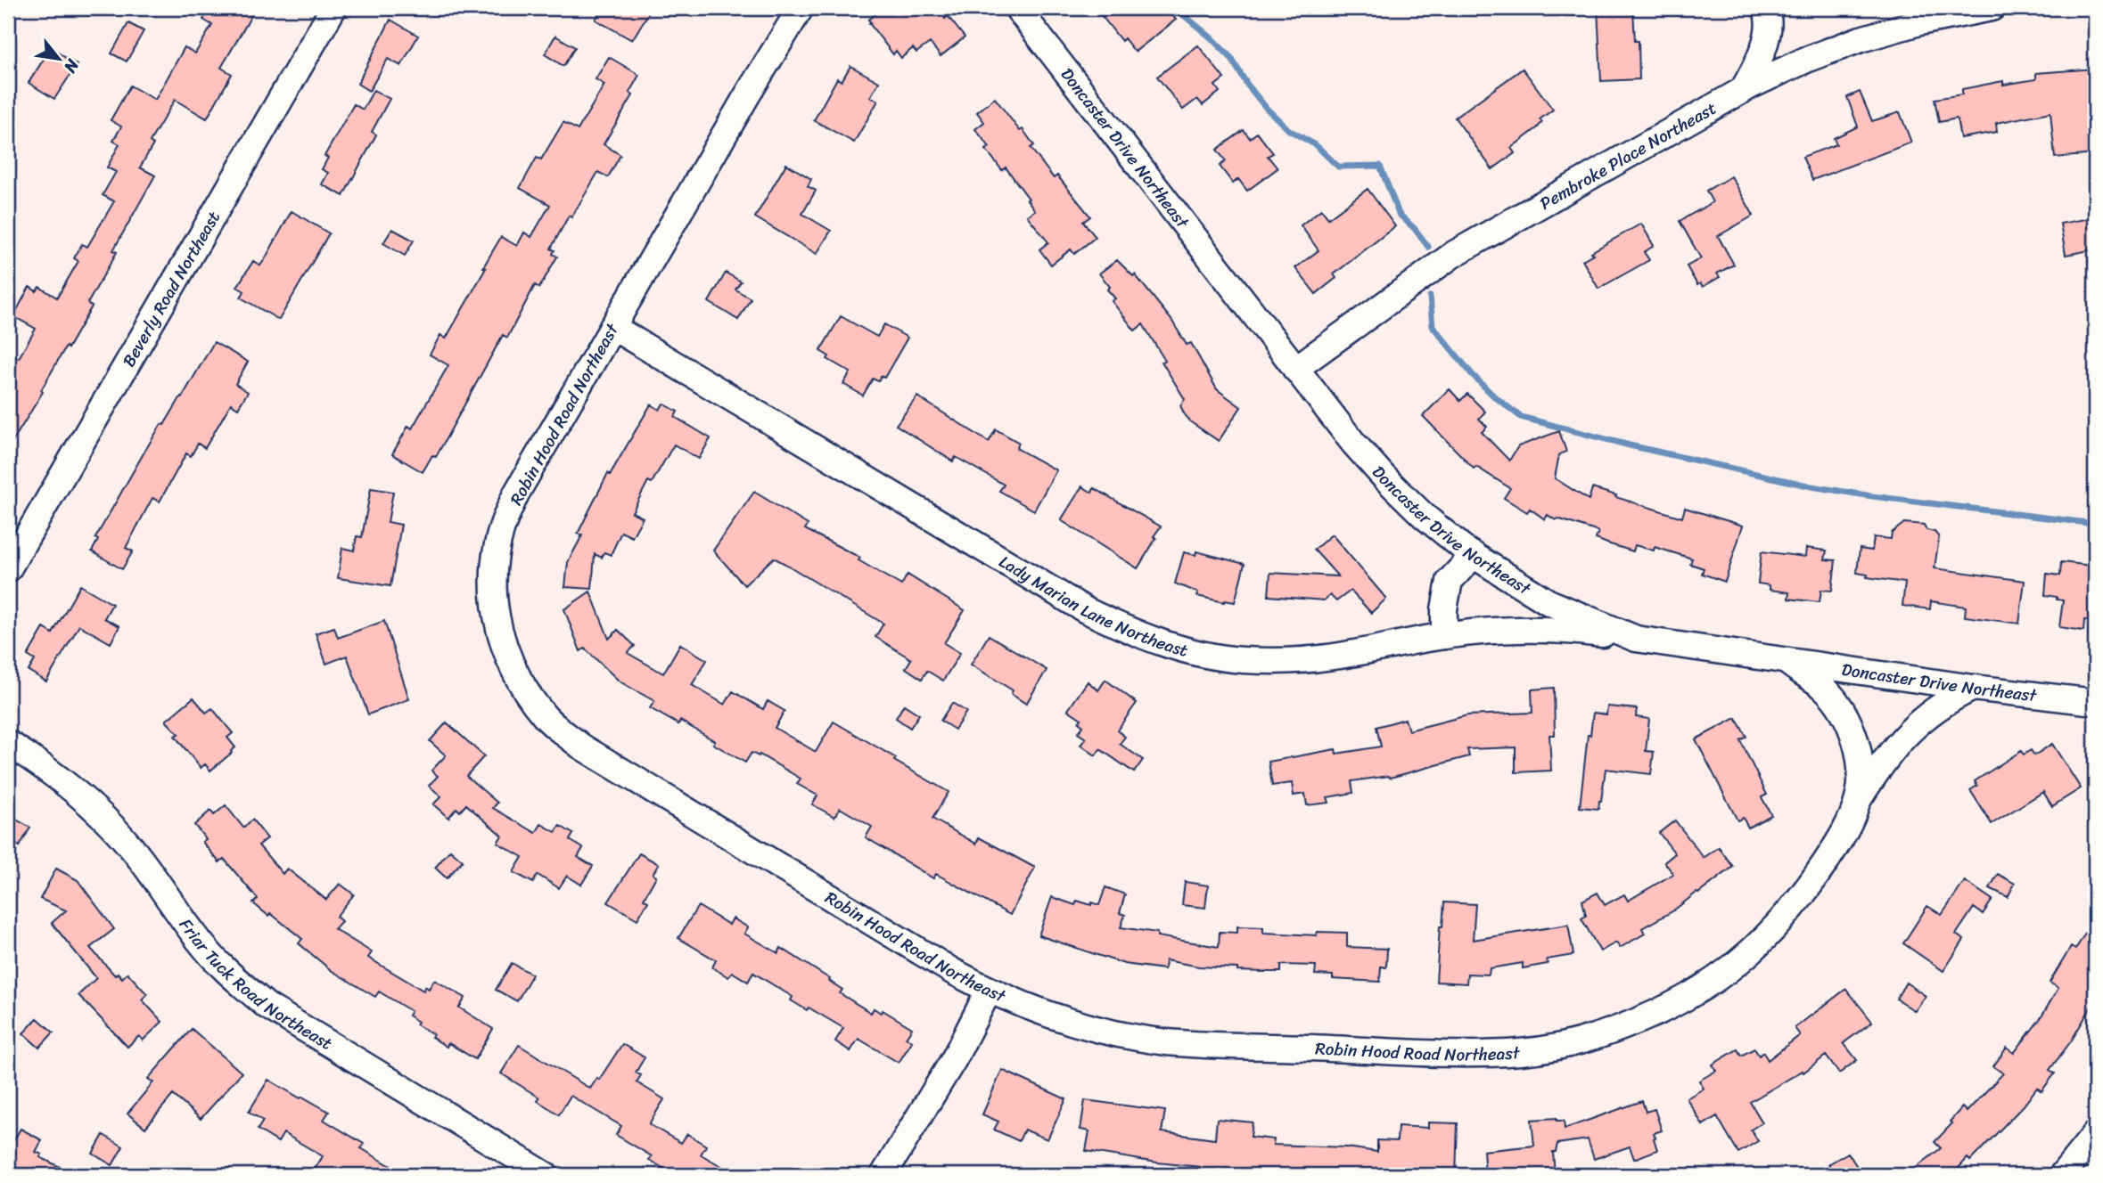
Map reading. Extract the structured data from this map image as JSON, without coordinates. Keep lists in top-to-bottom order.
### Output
{
  "streets": {
    "street": [
      "Doncaster Drive Northeast",
      "Pembroke Place Northeast",
      "Beverly Road Northeast",
      "Robin Hood Road Northeast",
      "Lady Marian Lane Northeast",
      "Friar Tuck Road Northeast"
    ]
  },
  "crossings": [
    ["Doncaster Drive Northeast", "Pembroke Place Northeast"],
    ["Doncaster Drive Northeast", "Robin Hood Road Northeast"],
    ["Doncaster Drive Northeast", "Lady Marian Lane Northeast"],
    ["Robin Hood Road Northeast", "Lady Marian Lane Northeast"]
  ],
  "north": "bottom right"
}
